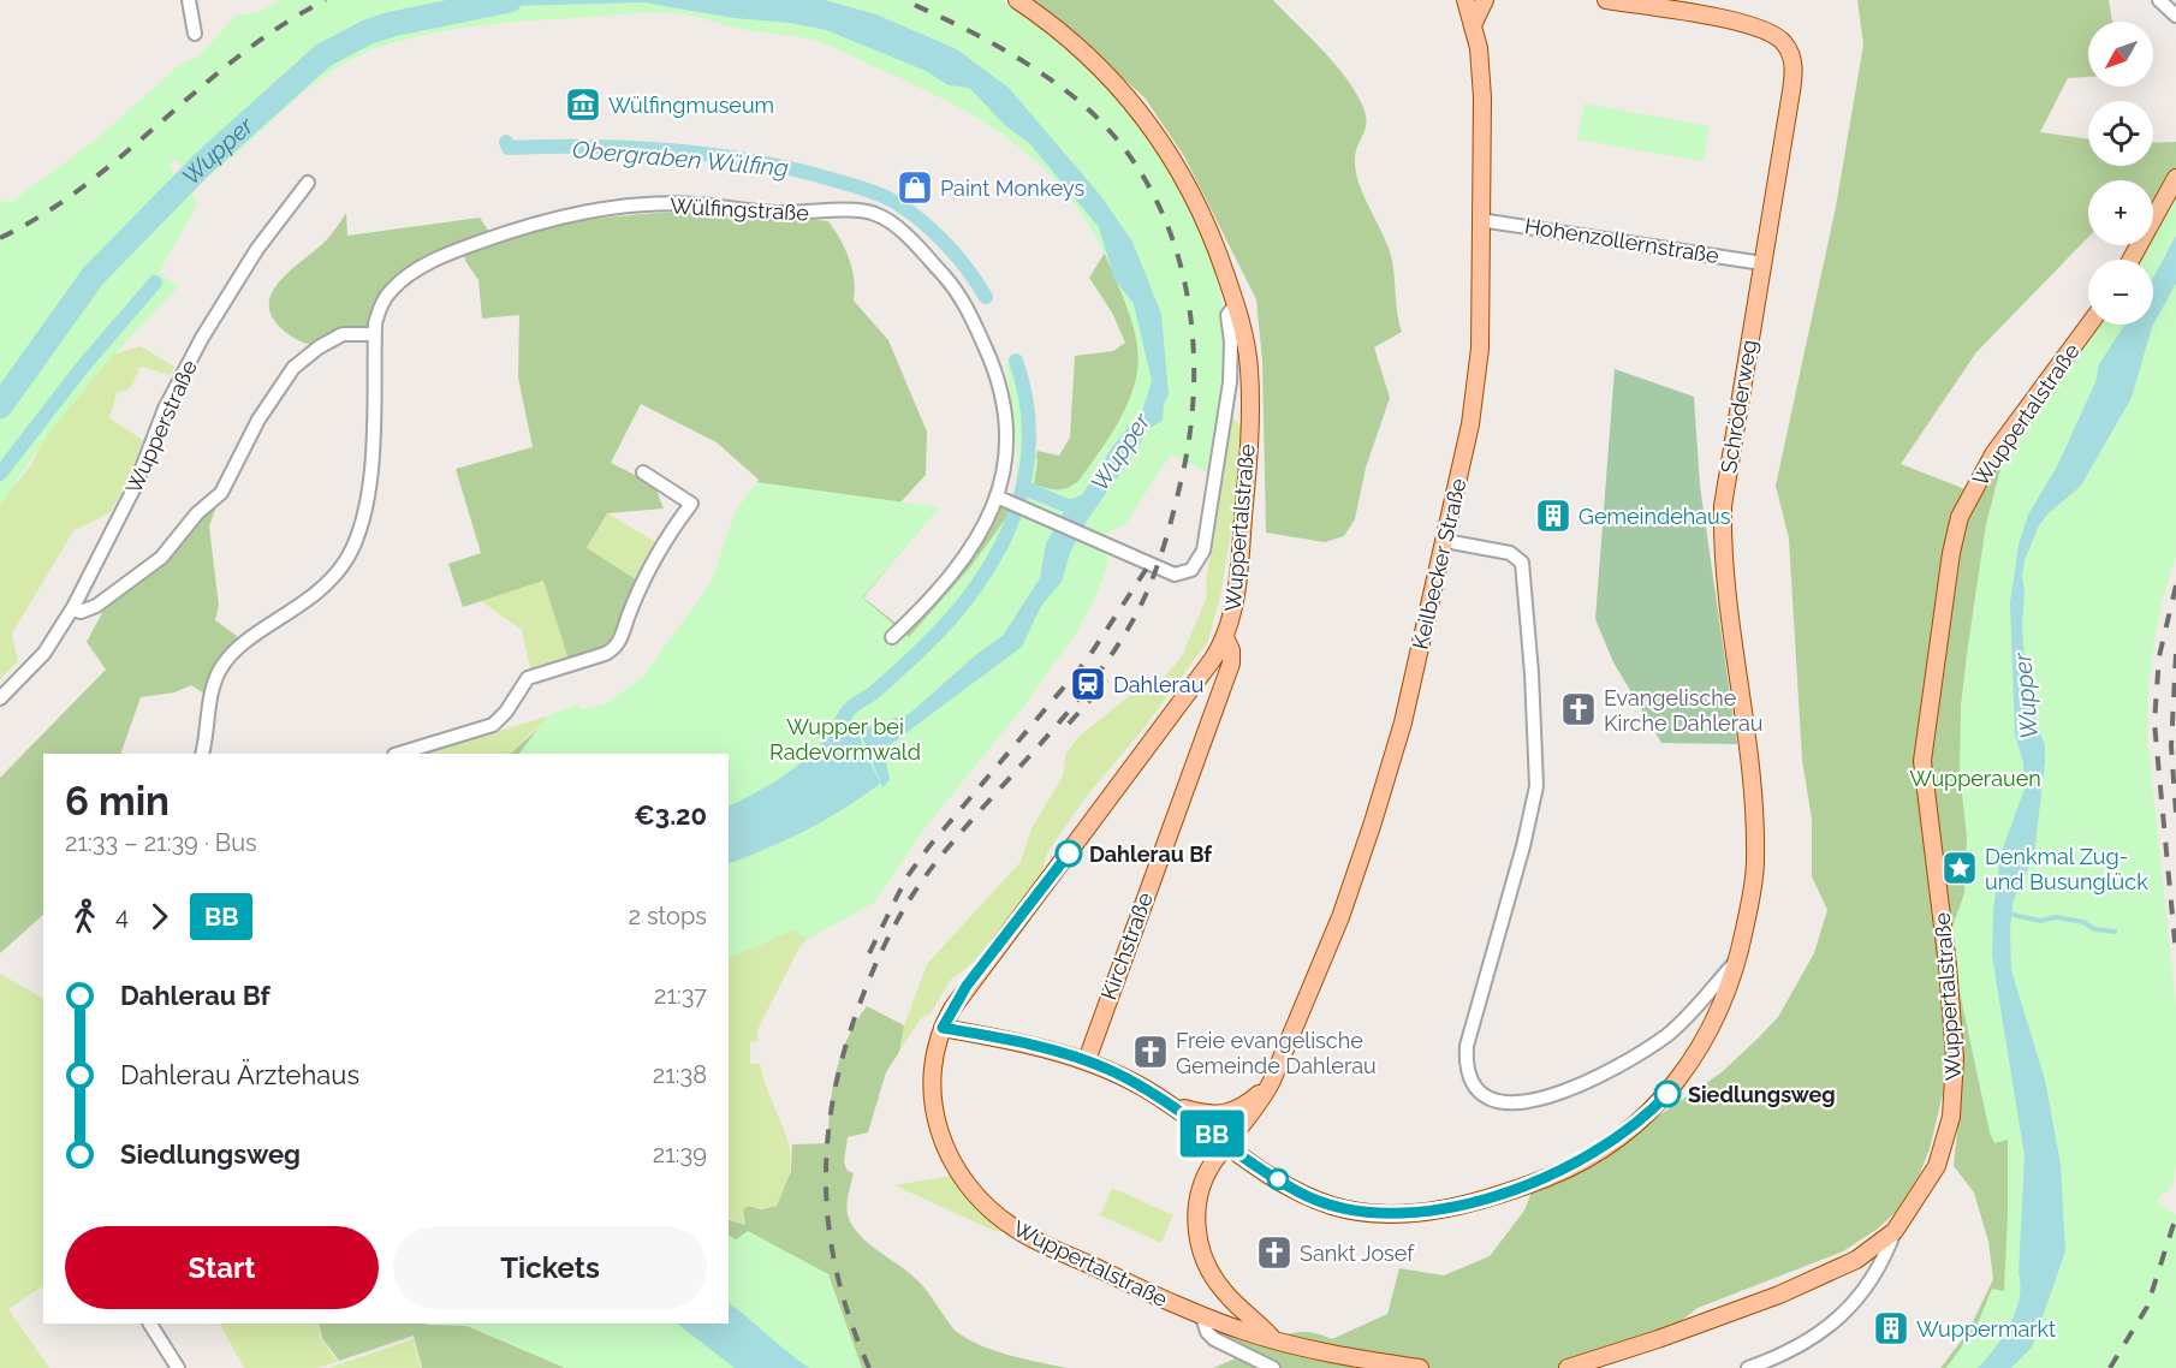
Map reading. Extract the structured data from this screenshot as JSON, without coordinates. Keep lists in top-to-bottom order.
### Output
{
  "streets": {
    "main road": [
      "Schröderweg",
      "Wuppertalstraße",
      "Keilbecker Straße",
      "Kirchstraße"
    ],
    "street": ["Wülfingstraße", "Hohenzollernstraße", "Wupperstraße"]
  },
  "crossings": [
    ["Hohenzollernstraße", "Schröderweg"],
    ["Hohenzollernstraße", "Keilbecker Straße"],
    ["Schröderweg", "Keilbecker Straße"],
    ["Wuppertalstraße", "Keilbecker Straße"],
    ["Wuppertalstraße", "Kirchstraße"]
  ],
  "water": ["Wupper", "Obergraben Wülfing"],
  "parks": ["Wupper bei Radevormwald", "Wupperauen"],
  "places": {
    "museum": ["Wülfingmuseum"],
    "shop": ["Paint Monkeys"],
    "building": ["Gemeindehaus", "Wuppermarkt"],
    "station": ["Dahlerau"],
    "church": ["Evangelische Kirche Dahlerau", "Freie evangelische Gemeinde Dahlerau", "Sankt Josef"],
    "other": ["Dahlerau Bf", "Siedlungsweg"],
    "place": ["Denkmal Zug- und Busunglück"]
  },
  "lines": ["bus line BB"],
  "north": "bottom left",
  "page": {
    "on_map": "BB",
    "map_buttons": ["+", "−"],
    "heading": ["6 min", "21:33 – 21:39 · Bus", "€3.20"],
    "legs": ["4", "BB", "2 stops"],
    "list": [
      {
        "name": "Dahlerau Bf",
        "value": "21:37"
      },
      {
        "name": "Dahlerau Ärztehaus",
        "value": "21:38"
      },
      {
        "name": "Siedlungsweg",
        "value": "21:39"
      }
    ],
    "buttons": ["Start", "Tickets"]
  }
}
